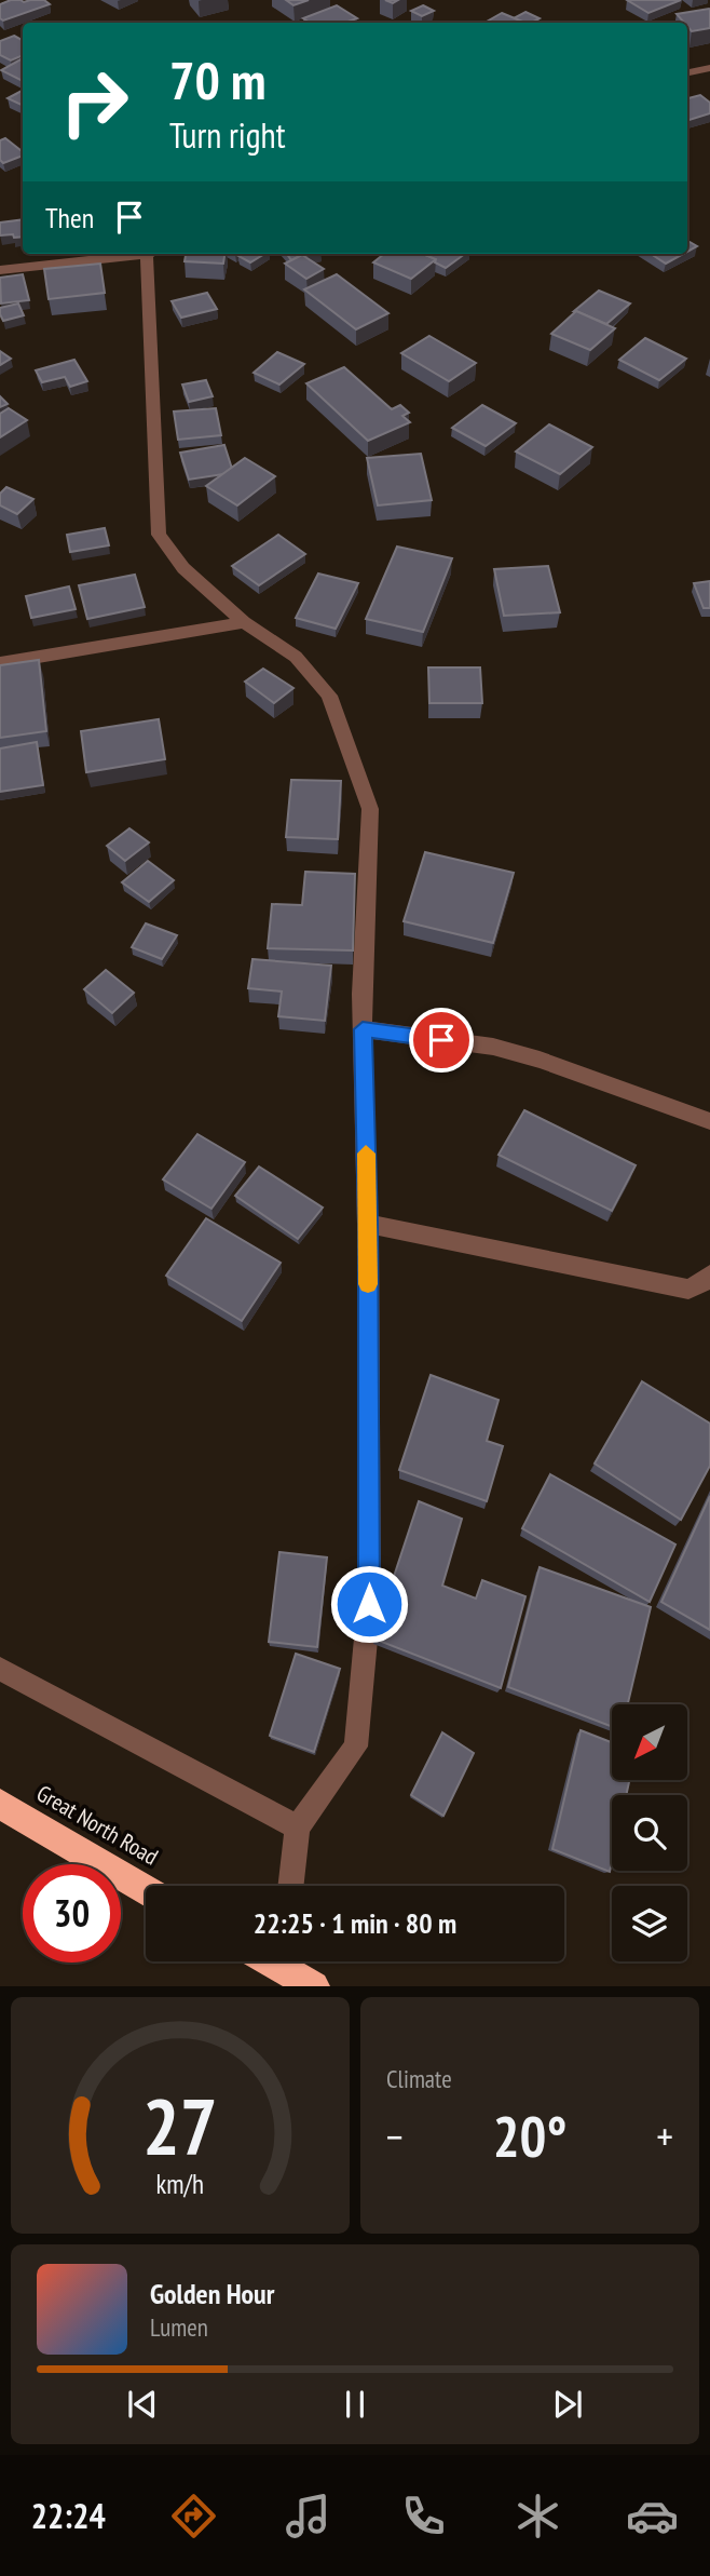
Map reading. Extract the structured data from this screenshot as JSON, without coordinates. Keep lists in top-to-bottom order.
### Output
{
  "streets": {
    "highway": ["Great North Road"]
  },
  "north": "bottom left",
  "page": {
    "turn": ["70 m", "Turn right"],
    "then": "Then",
    "limit": "30",
    "trip": "22:25 · 1 min · 80 m",
    "tile": "Climate",
    "heat": ["−", "20°", "+"],
    "song": ["Golden Hour", "Lumen"],
    "tabs": "22:24",
    "gauge": ["27", "km/h"]
  }
}
